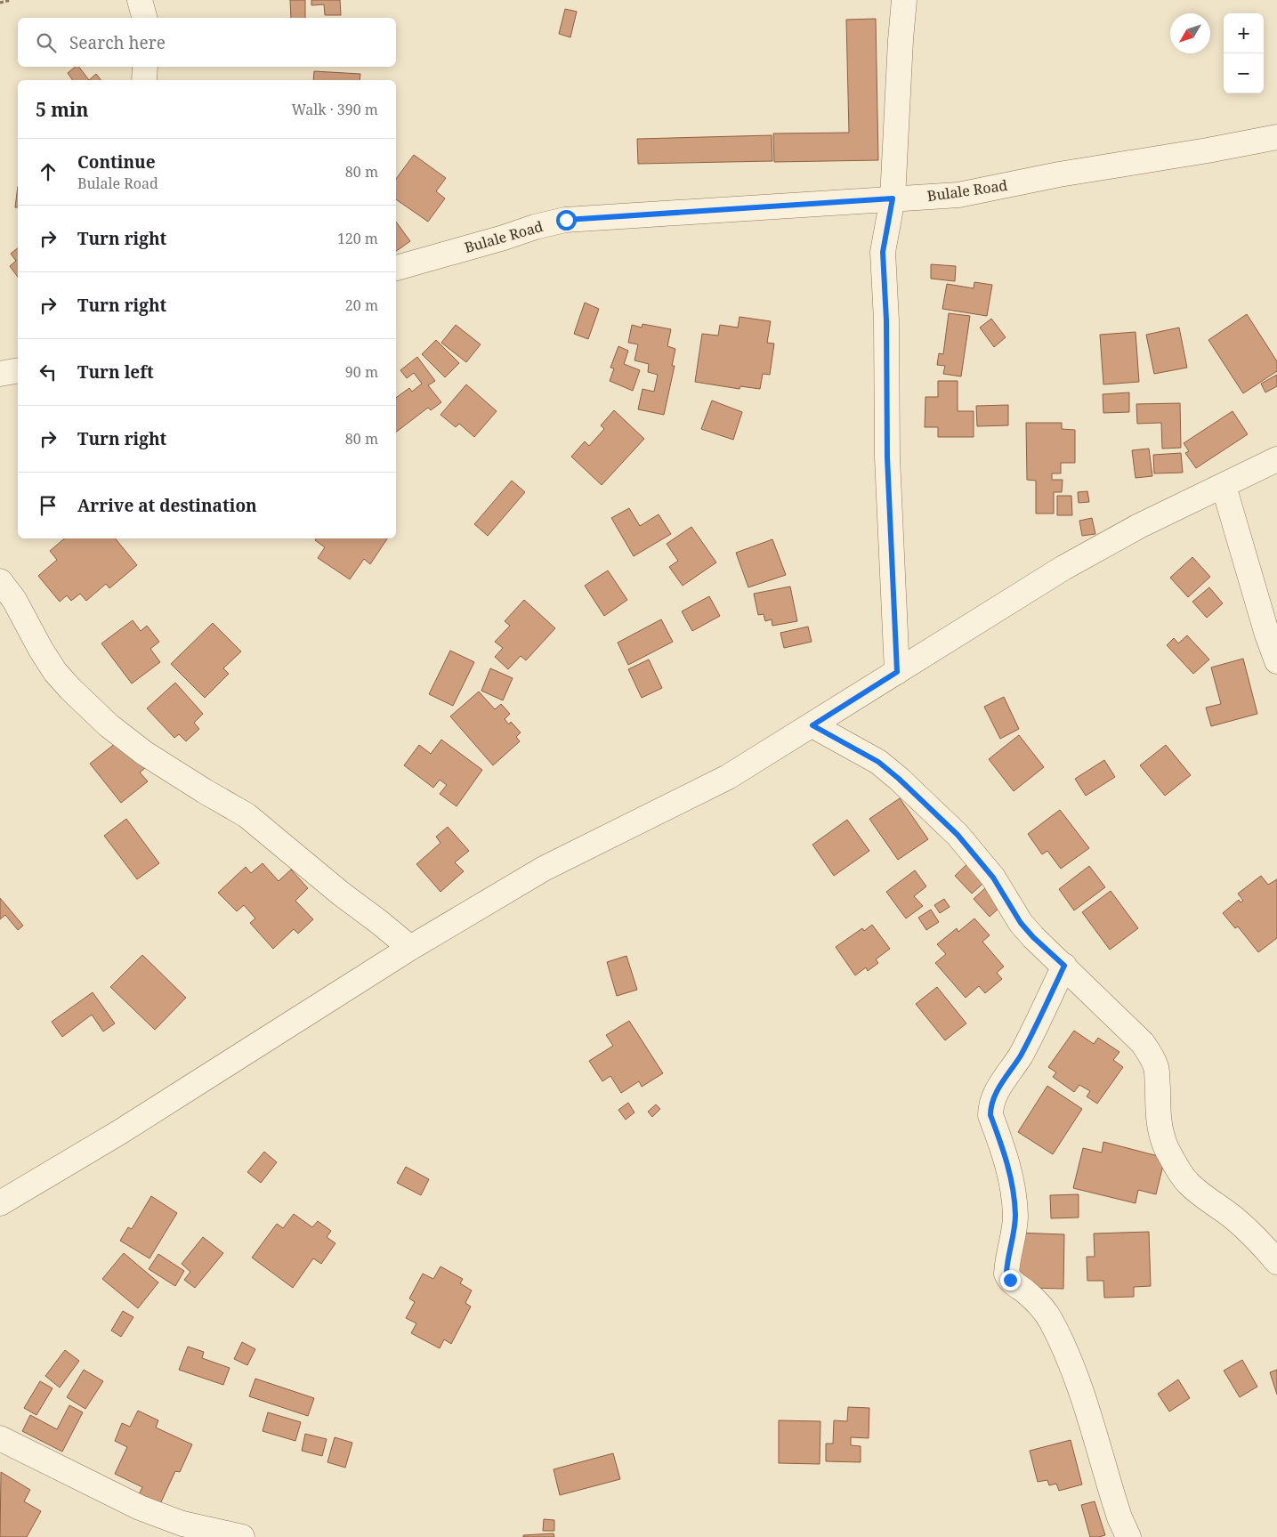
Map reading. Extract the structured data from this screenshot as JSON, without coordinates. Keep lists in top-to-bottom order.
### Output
{
  "streets": {
    "street": ["Bulale Road"]
  },
  "north": "bottom left",
  "page": {
    "map_buttons": ["+", "−"],
    "search": "Search here",
    "heading": ["5 min", "Walk · 390 m"],
    "list": [
      ["Continue", "Bulale Road", "80 m"],
      ["Turn right", "120 m"],
      ["Turn right", "20 m"],
      ["Turn left", "90 m"],
      ["Turn right", "80 m"],
      "Arrive at destination"
    ]
  }
}
